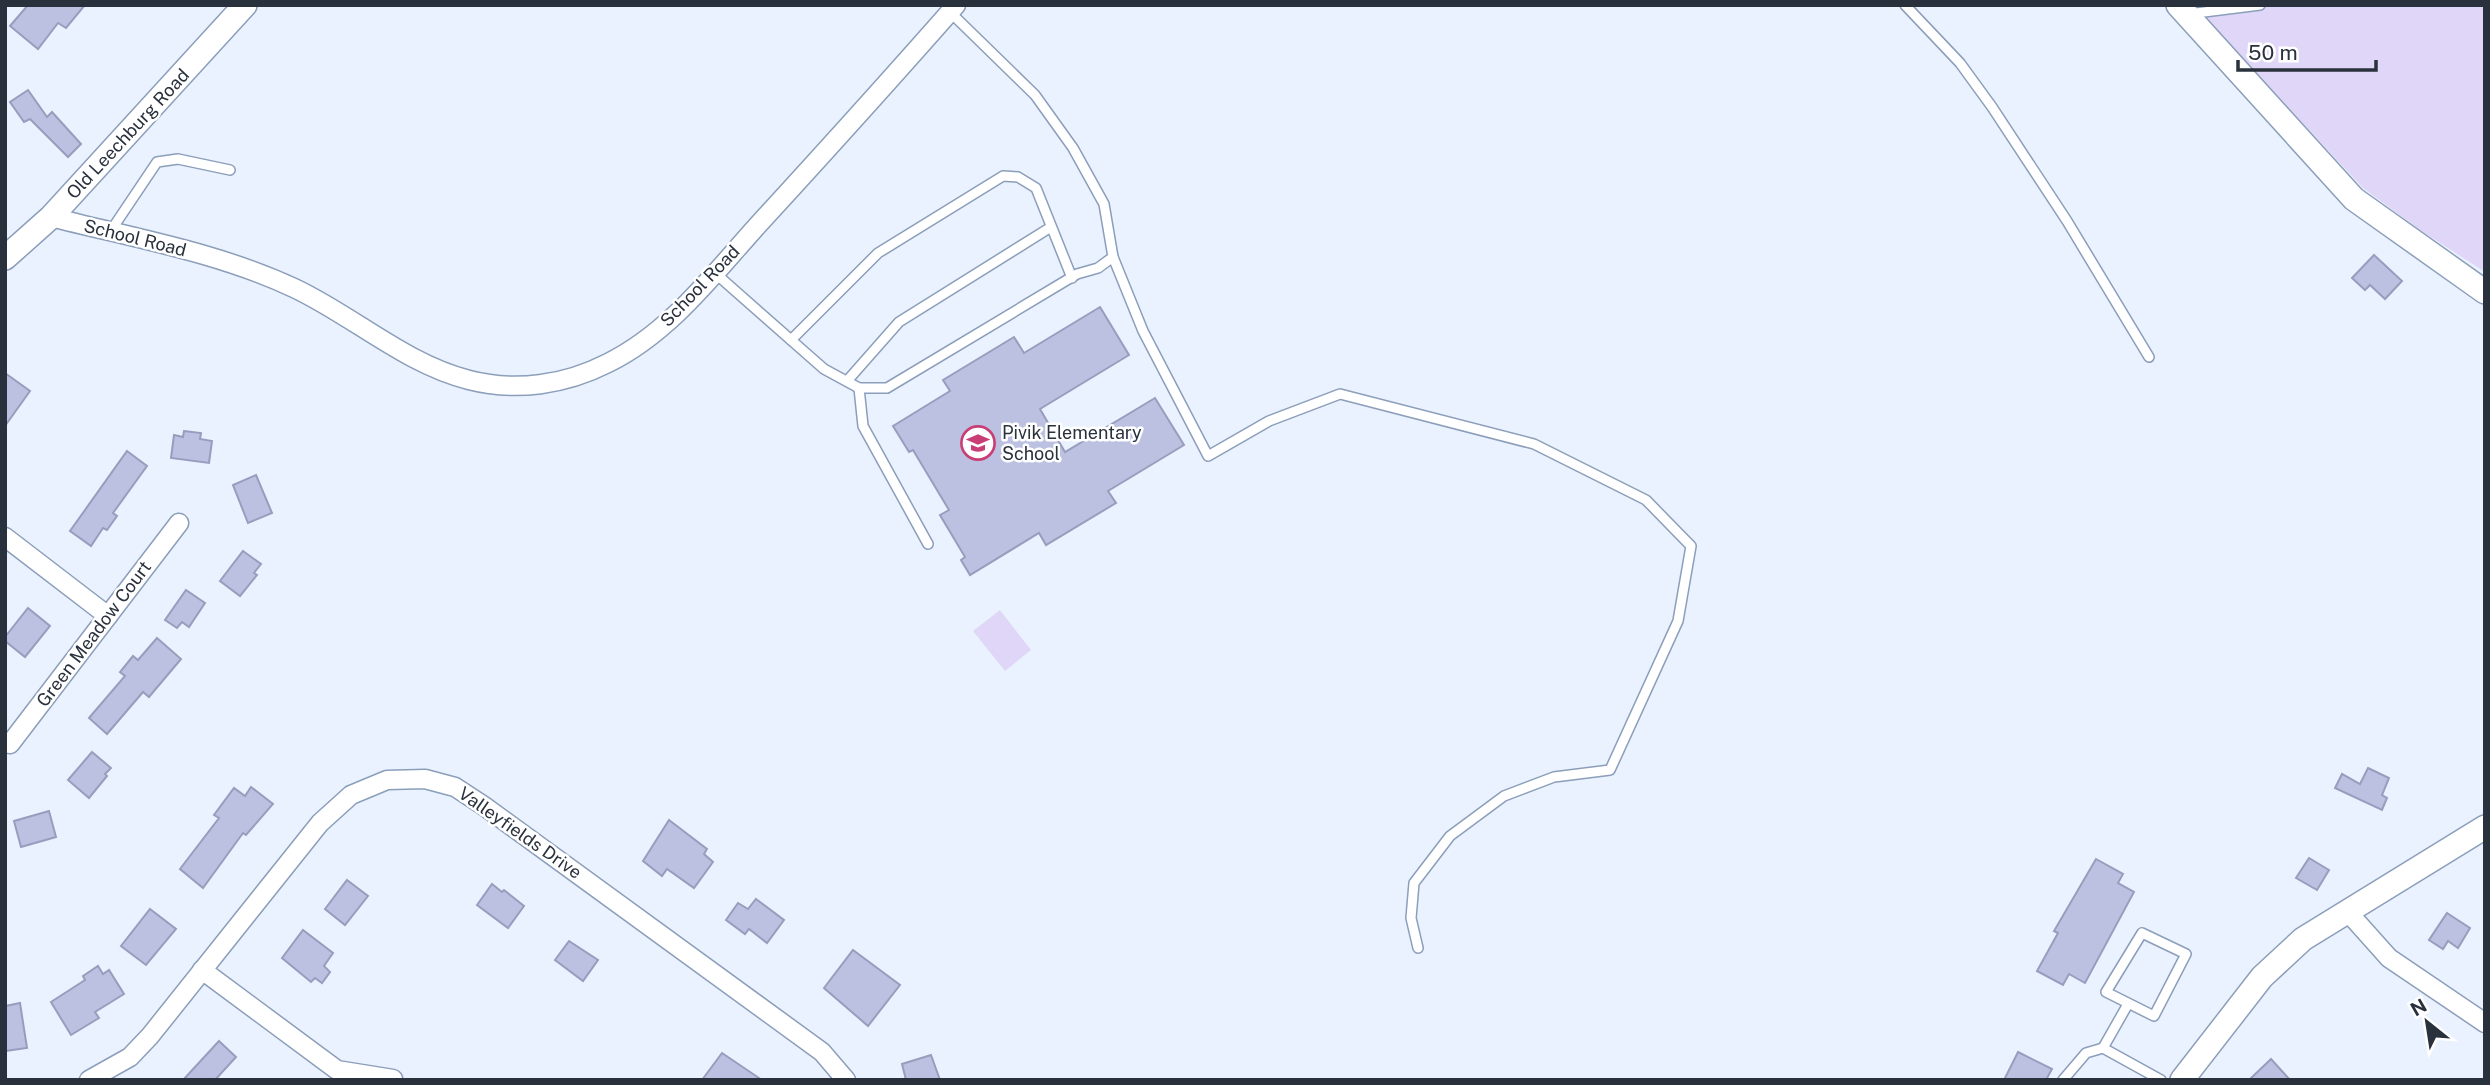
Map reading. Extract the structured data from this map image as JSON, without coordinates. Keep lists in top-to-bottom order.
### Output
{
  "streets": {
    "street": [
      "Old Leechburg Road",
      "School Road",
      "Green Meadow Court",
      "Valleyfields Drive"
    ]
  },
  "crossings": [
    ["Old Leechburg Road", "School Road"]
  ],
  "places": {
    "school or university": ["Pivik Elementary School"]
  },
  "scale_bar": "50 m",
  "north": "top left"
}
